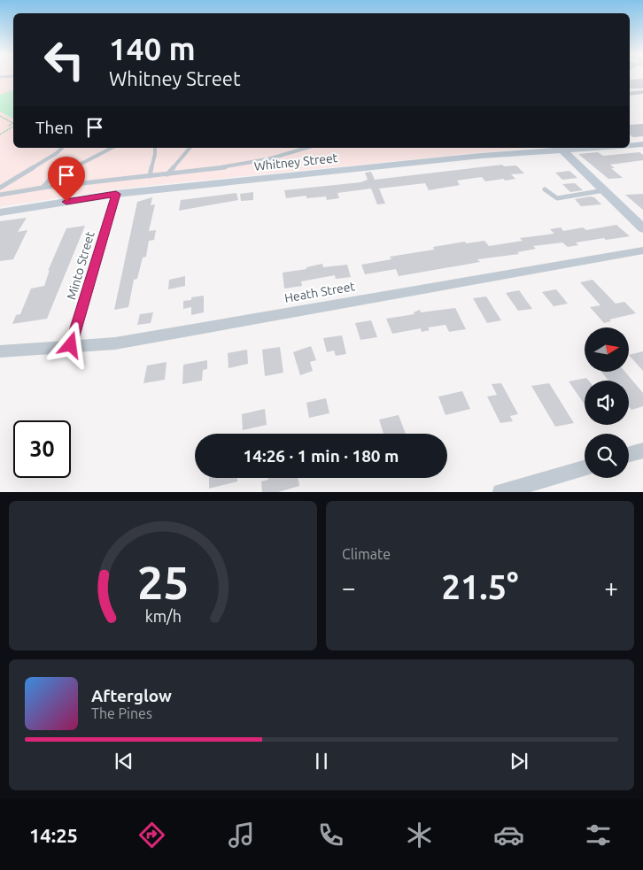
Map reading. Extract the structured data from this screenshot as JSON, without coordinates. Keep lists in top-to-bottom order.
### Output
{
  "streets": {
    "street": ["Whitney Street", "Minto Street", "Heath Street"]
  },
  "crossings": [
    ["Whitney Street", "Minto Street"],
    ["Minto Street", "Heath Street"]
  ],
  "north": "right",
  "page": {
    "turn": ["140 m", "Whitney Street"],
    "then": "Then",
    "limit": "30",
    "trip": "14:26 · 1 min · 180 m",
    "tile": "Climate",
    "heat": ["−", "21.5°", "+"],
    "song": ["Afterglow", "The Pines"],
    "tabs": "14:25",
    "gauge": ["25", "km/h"]
  }
}
